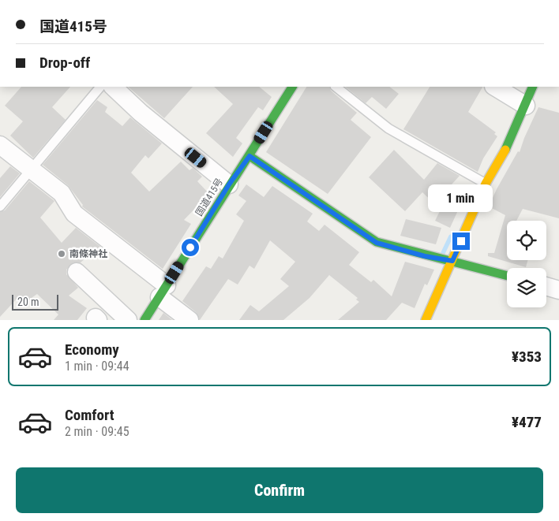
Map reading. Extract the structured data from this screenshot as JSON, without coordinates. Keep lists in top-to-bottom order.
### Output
{
  "streets": {
    "main road": ["国道415号"]
  },
  "places": ["南條神社"],
  "scale_bar": "20 m",
  "page": {
    "banner": ["国道415号", "Drop-off"],
    "bubble": "1 min",
    "scale": "20 m",
    "list": [
      {
        "name": "Economy",
        "note": "1 min · 09:44",
        "value": "¥353"
      },
      {
        "name": "Comfort",
        "note": "2 min · 09:45",
        "value": "¥477"
      }
    ],
    "buttons": "Confirm"
  }
}
